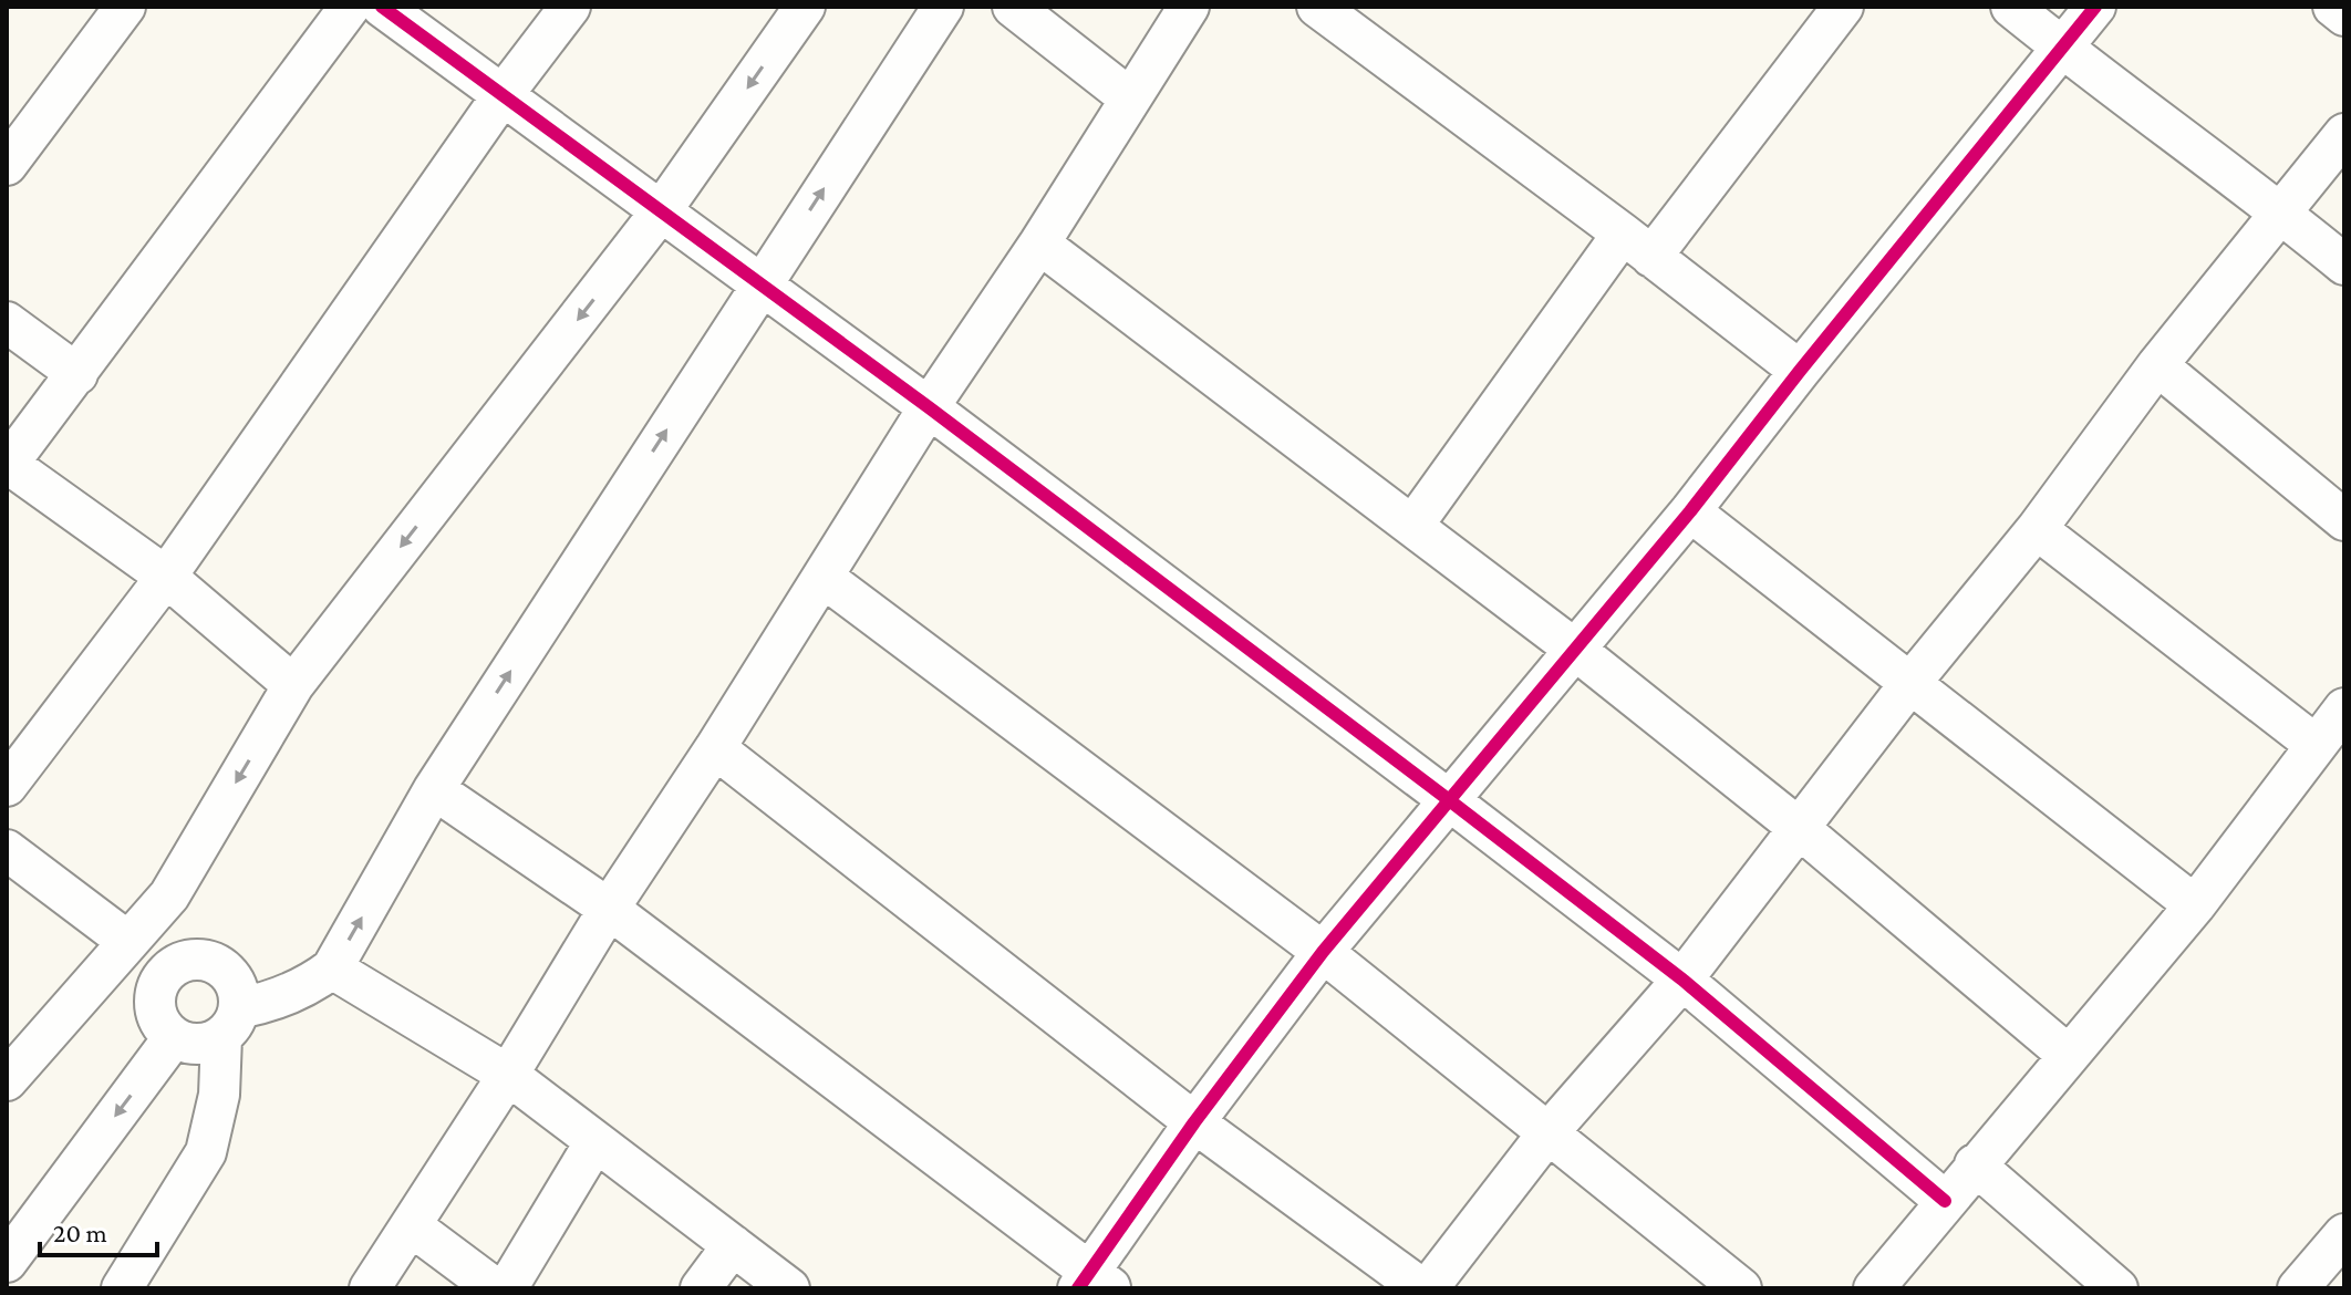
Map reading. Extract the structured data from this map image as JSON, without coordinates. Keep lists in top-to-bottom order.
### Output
{
  "scale_bar": "20 m"
}
